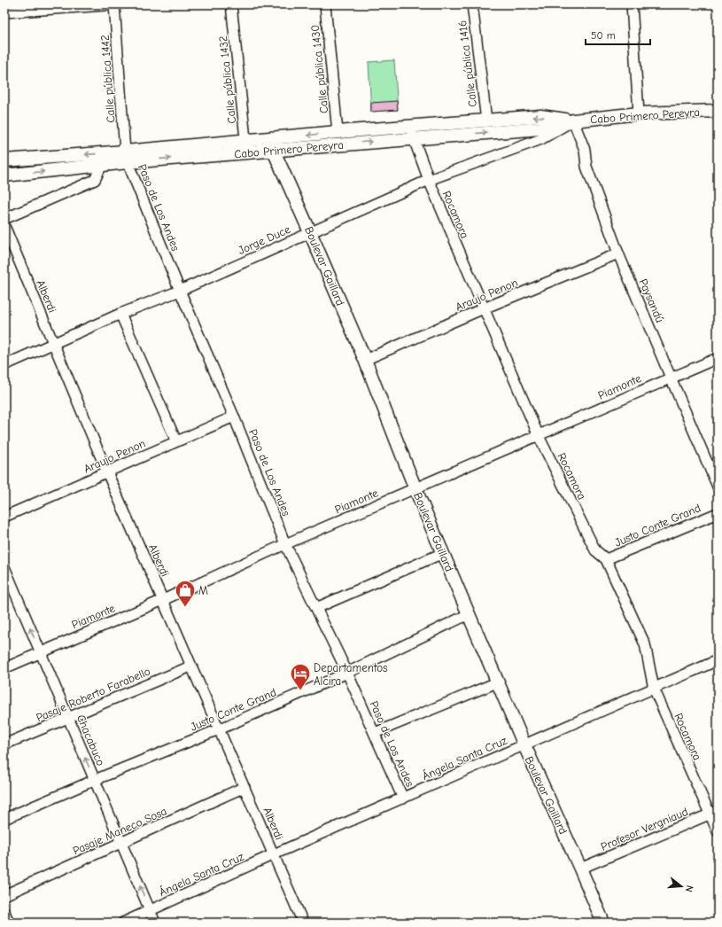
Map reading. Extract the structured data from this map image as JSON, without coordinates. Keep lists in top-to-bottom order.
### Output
{
  "streets": {
    "street": [
      "Calle pública 1416",
      "Calle pública 1430",
      "Calle pública 1442",
      "Calle pública 1432",
      "Cabo Primero Pereyra",
      "Paso de Los Andes",
      "Rocamora",
      "Jorge Duce",
      "Boulevar Gaillard",
      "Araujo Penon",
      "Alberdi",
      "Paysandú",
      "Piamonte",
      "Justo Conte Grand",
      "Pasaje Roberto Farabello",
      "Chacabuco",
      "Ángela Santa Cruz",
      "Profesor Vergniaud",
      "Pasaje Maneco Sosa"
    ]
  },
  "crossings": [
    ["Calle pública 1416", "Cabo Primero Pereyra"],
    ["Calle pública 1430", "Cabo Primero Pereyra"],
    ["Calle pública 1442", "Cabo Primero Pereyra"],
    ["Calle pública 1442", "Paso de Los Andes"],
    ["Calle pública 1432", "Cabo Primero Pereyra"],
    ["Cabo Primero Pereyra", "Paso de Los Andes"],
    ["Cabo Primero Pereyra", "Rocamora"],
    ["Cabo Primero Pereyra", "Jorge Duce"],
    ["Cabo Primero Pereyra", "Boulevar Gaillard"],
    ["Cabo Primero Pereyra", "Paysandú"],
    ["Paso de Los Andes", "Jorge Duce"],
    ["Paso de Los Andes", "Araujo Penon"],
    ["Paso de Los Andes", "Piamonte"],
    ["Paso de Los Andes", "Justo Conte Grand"],
    ["Paso de Los Andes", "Ángela Santa Cruz"],
    ["Rocamora", "Jorge Duce"],
    ["Rocamora", "Araujo Penon"],
    ["Rocamora", "Piamonte"],
    ["Rocamora", "Justo Conte Grand"],
    ["Rocamora", "Ángela Santa Cruz"],
    ["Rocamora", "Profesor Vergniaud"],
    ["Jorge Duce", "Boulevar Gaillard"],
    ["Jorge Duce", "Alberdi"],
    ["Jorge Duce", "Paysandú"],
    ["Boulevar Gaillard", "Araujo Penon"],
    ["Boulevar Gaillard", "Piamonte"],
    ["Boulevar Gaillard", "Justo Conte Grand"],
    ["Boulevar Gaillard", "Ángela Santa Cruz"],
    ["Boulevar Gaillard", "Profesor Vergniaud"],
    ["Araujo Penon", "Alberdi"],
    ["Araujo Penon", "Paysandú"],
    ["Alberdi", "Piamonte"],
    ["Alberdi", "Justo Conte Grand"],
    ["Alberdi", "Pasaje Roberto Farabello"],
    ["Alberdi", "Ángela Santa Cruz"],
    ["Alberdi", "Pasaje Maneco Sosa"],
    ["Paysandú", "Piamonte"],
    ["Piamonte", "Chacabuco"],
    ["Justo Conte Grand", "Chacabuco"],
    ["Pasaje Roberto Farabello", "Chacabuco"],
    ["Chacabuco", "Ángela Santa Cruz"],
    ["Chacabuco", "Pasaje Maneco Sosa"]
  ],
  "one_way": ["Chacabuco"],
  "places": {
    "shop": ["M"],
    "hotel": ["Departamentos Alcira"]
  },
  "scale_bar": "50 m",
  "north": "right"
}
